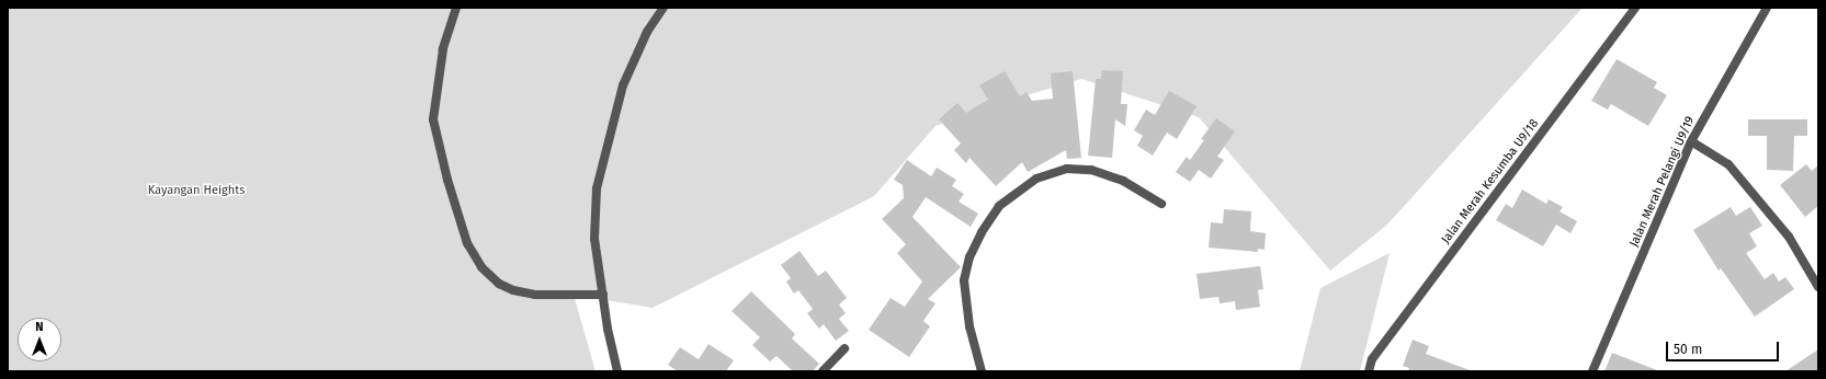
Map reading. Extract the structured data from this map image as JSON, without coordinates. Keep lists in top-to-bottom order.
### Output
{
  "streets": {
    "street": ["Jalan Merah Kesumba U9/18", "Jalan Merah Pelangi U9/19"]
  },
  "parks": ["Kayangan Heights"],
  "scale_bar": "50 m",
  "north": "top"
}
